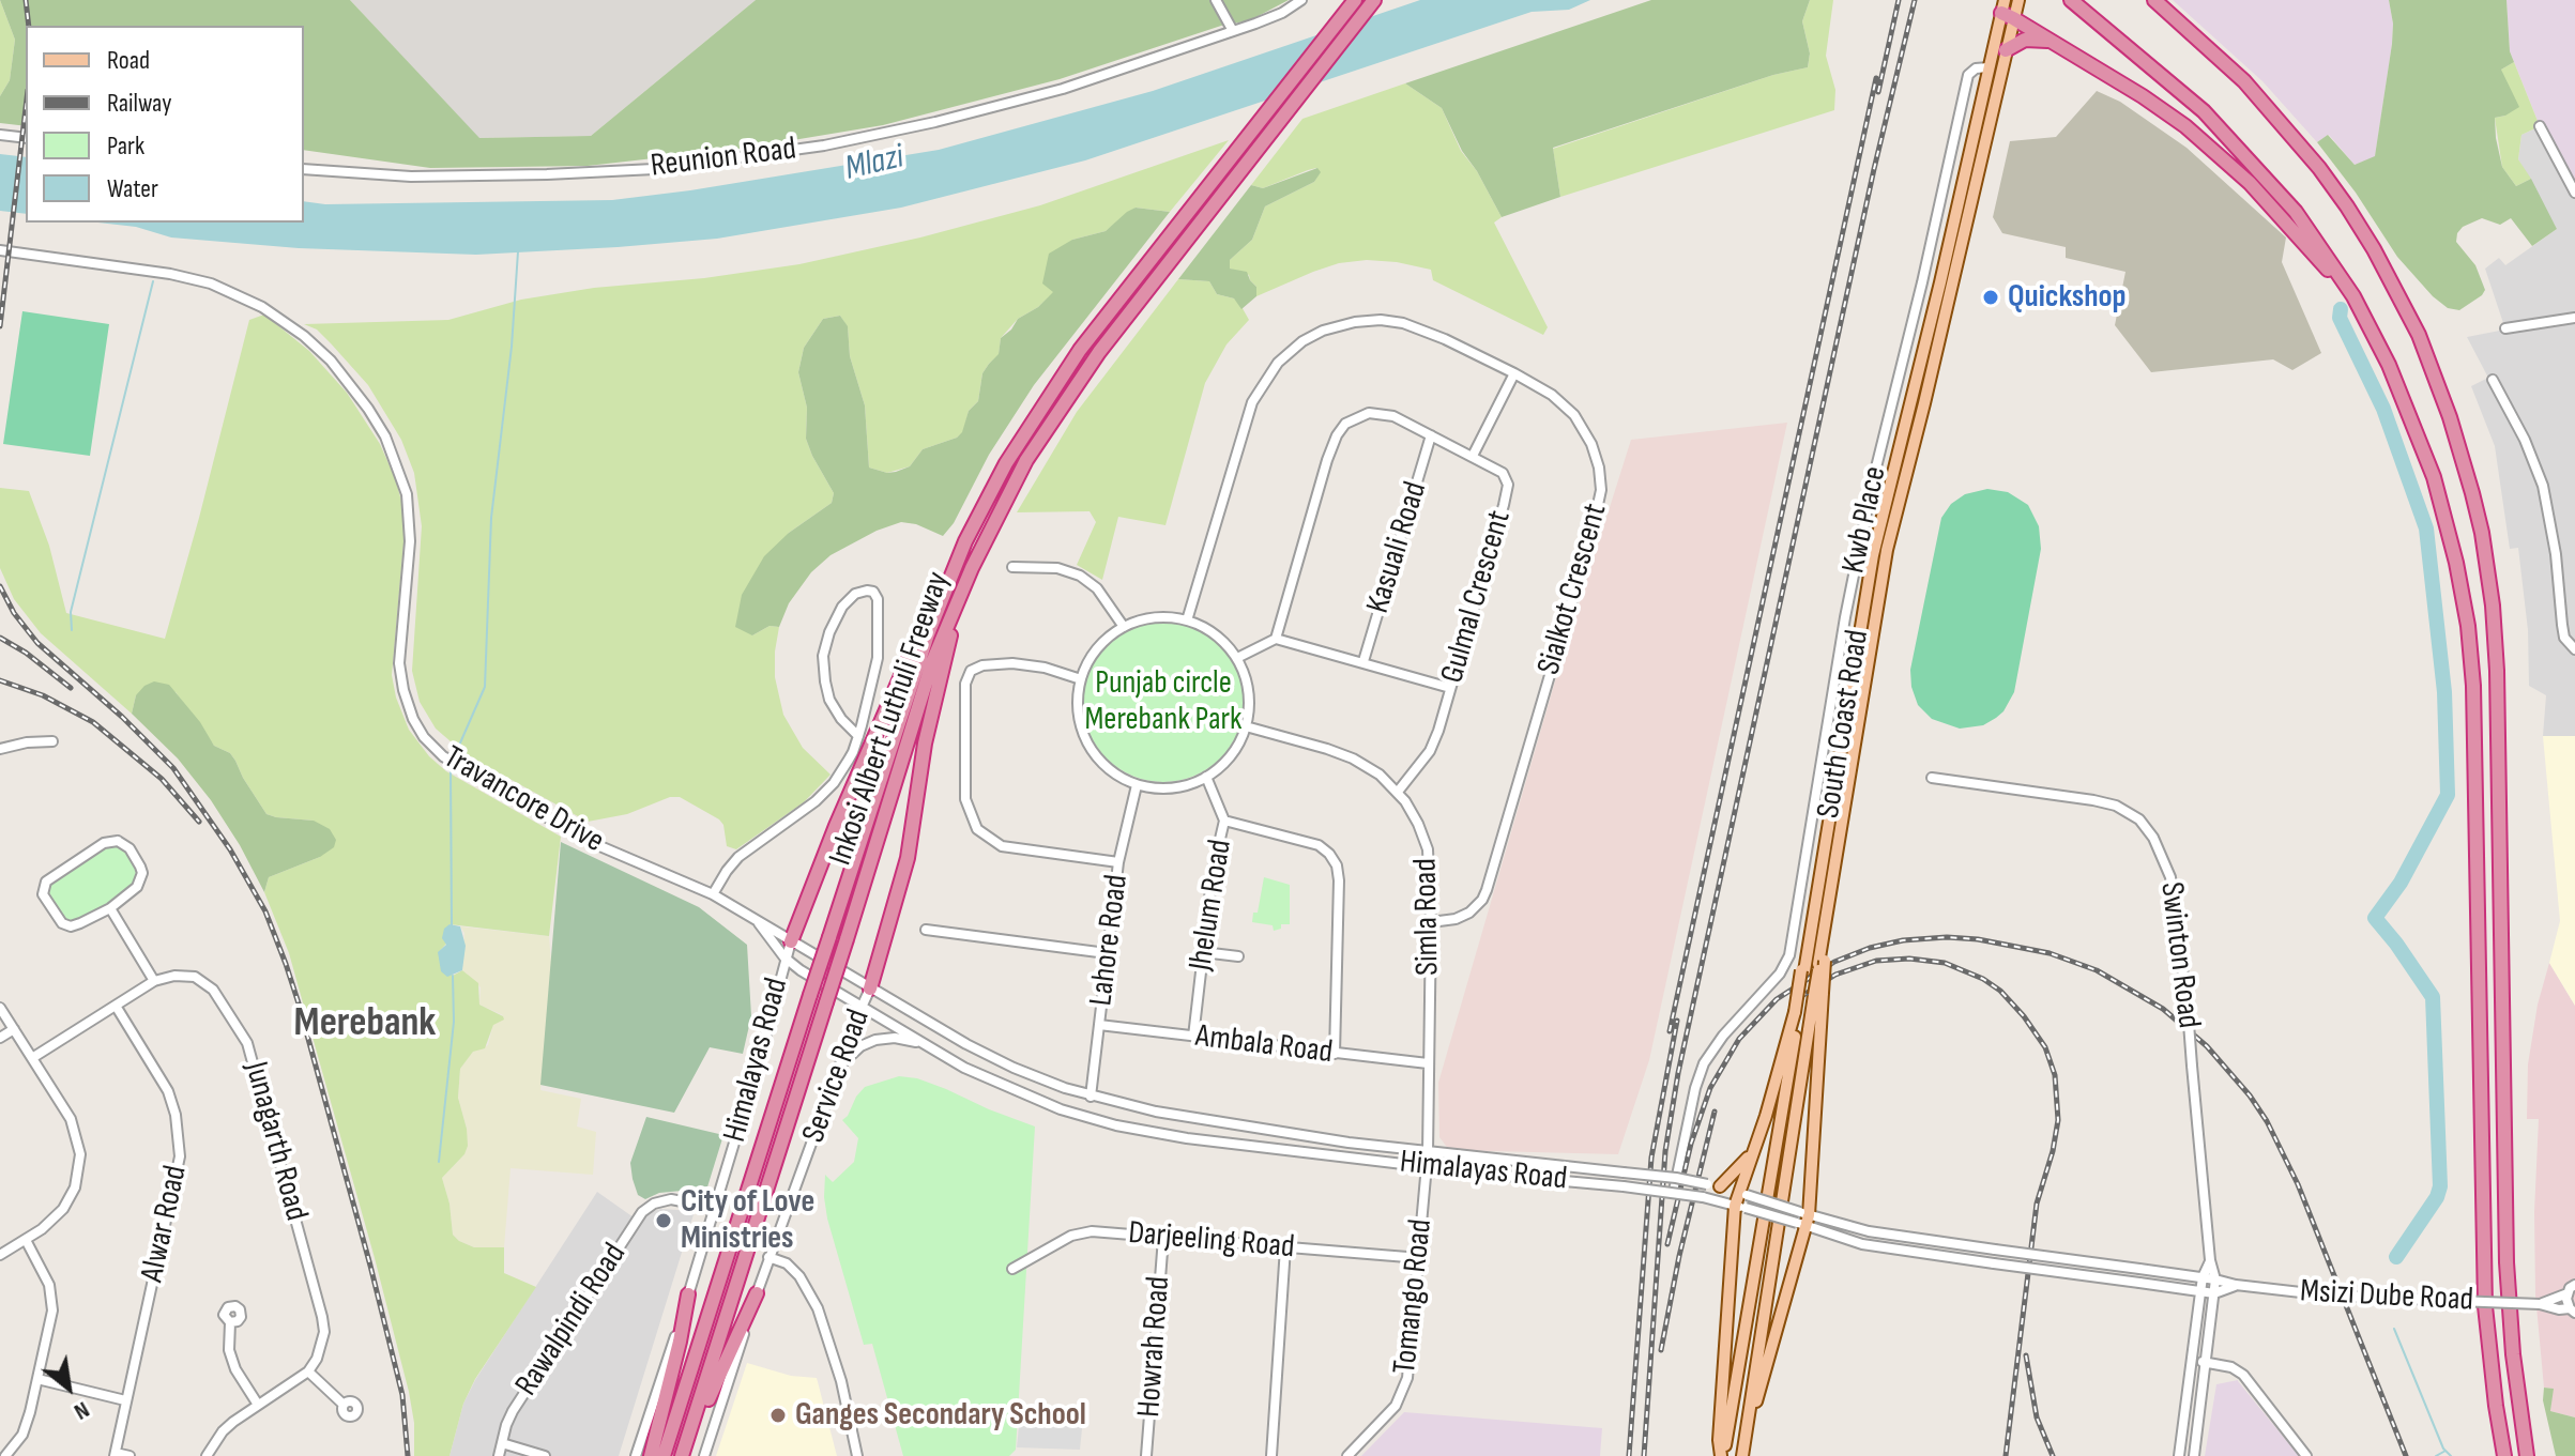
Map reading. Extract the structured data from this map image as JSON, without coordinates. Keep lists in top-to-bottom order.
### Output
{
  "streets": {
    "highway": ["Inkosi Albert Luthuli Freeway"],
    "main road": ["South Coast Road"],
    "street": [
      "Reunion Road",
      "Kwb Place",
      "Kasuali Road",
      "Sialkot Crescent",
      "Gulmal Crescent",
      "Travancore Drive",
      "Jhelum Road",
      "Simla Road",
      "Lahore Road",
      "Swinton Road",
      "Ambala Road",
      "Himalayas Road",
      "Service Road",
      "Junagarth Road",
      "Alwar Road",
      "Darjeeling Road",
      "Tomango Road",
      "Msizi Dube Road",
      "Rawalpindi Road",
      "Howrah Road"
    ]
  },
  "crossings": [
    ["Kwb Place", "South Coast Road"],
    ["Kwb Place", "Himalayas Road"],
    ["Kasuali Road", "Gulmal Crescent"],
    ["Sialkot Crescent", "Jhelum Road"],
    ["Sialkot Crescent", "Simla Road"],
    ["Sialkot Crescent", "Lahore Road"],
    ["Gulmal Crescent", "Simla Road"],
    ["Travancore Drive", "Himalayas Road"],
    ["Jhelum Road", "Simla Road"],
    ["Jhelum Road", "Lahore Road"],
    ["Jhelum Road", "Ambala Road"],
    ["Simla Road", "Lahore Road"],
    ["Simla Road", "Ambala Road"],
    ["Simla Road", "Himalayas Road"],
    ["Simla Road", "Tomango Road"],
    ["Lahore Road", "Ambala Road"],
    ["Lahore Road", "Himalayas Road"],
    ["Swinton Road", "Himalayas Road"],
    ["Swinton Road", "Msizi Dube Road"],
    ["Himalayas Road", "Service Road"],
    ["Himalayas Road", "Tomango Road"],
    ["Himalayas Road", "Msizi Dube Road"],
    ["Himalayas Road", "Rawalpindi Road"],
    ["Junagarth Road", "Alwar Road"],
    ["Darjeeling Road", "Tomango Road"],
    ["Darjeeling Road", "Howrah Road"]
  ],
  "districts": ["Merebank"],
  "water": ["Mlazi"],
  "parks": ["Punjab circle Merebank Park"],
  "places": ["Quickshop", "City of Love Ministries", "Ganges Secondary School"],
  "legend": [
    "Road",
    "Railway",
    "Park",
    "Water"
  ],
  "north": "bottom right"
}
